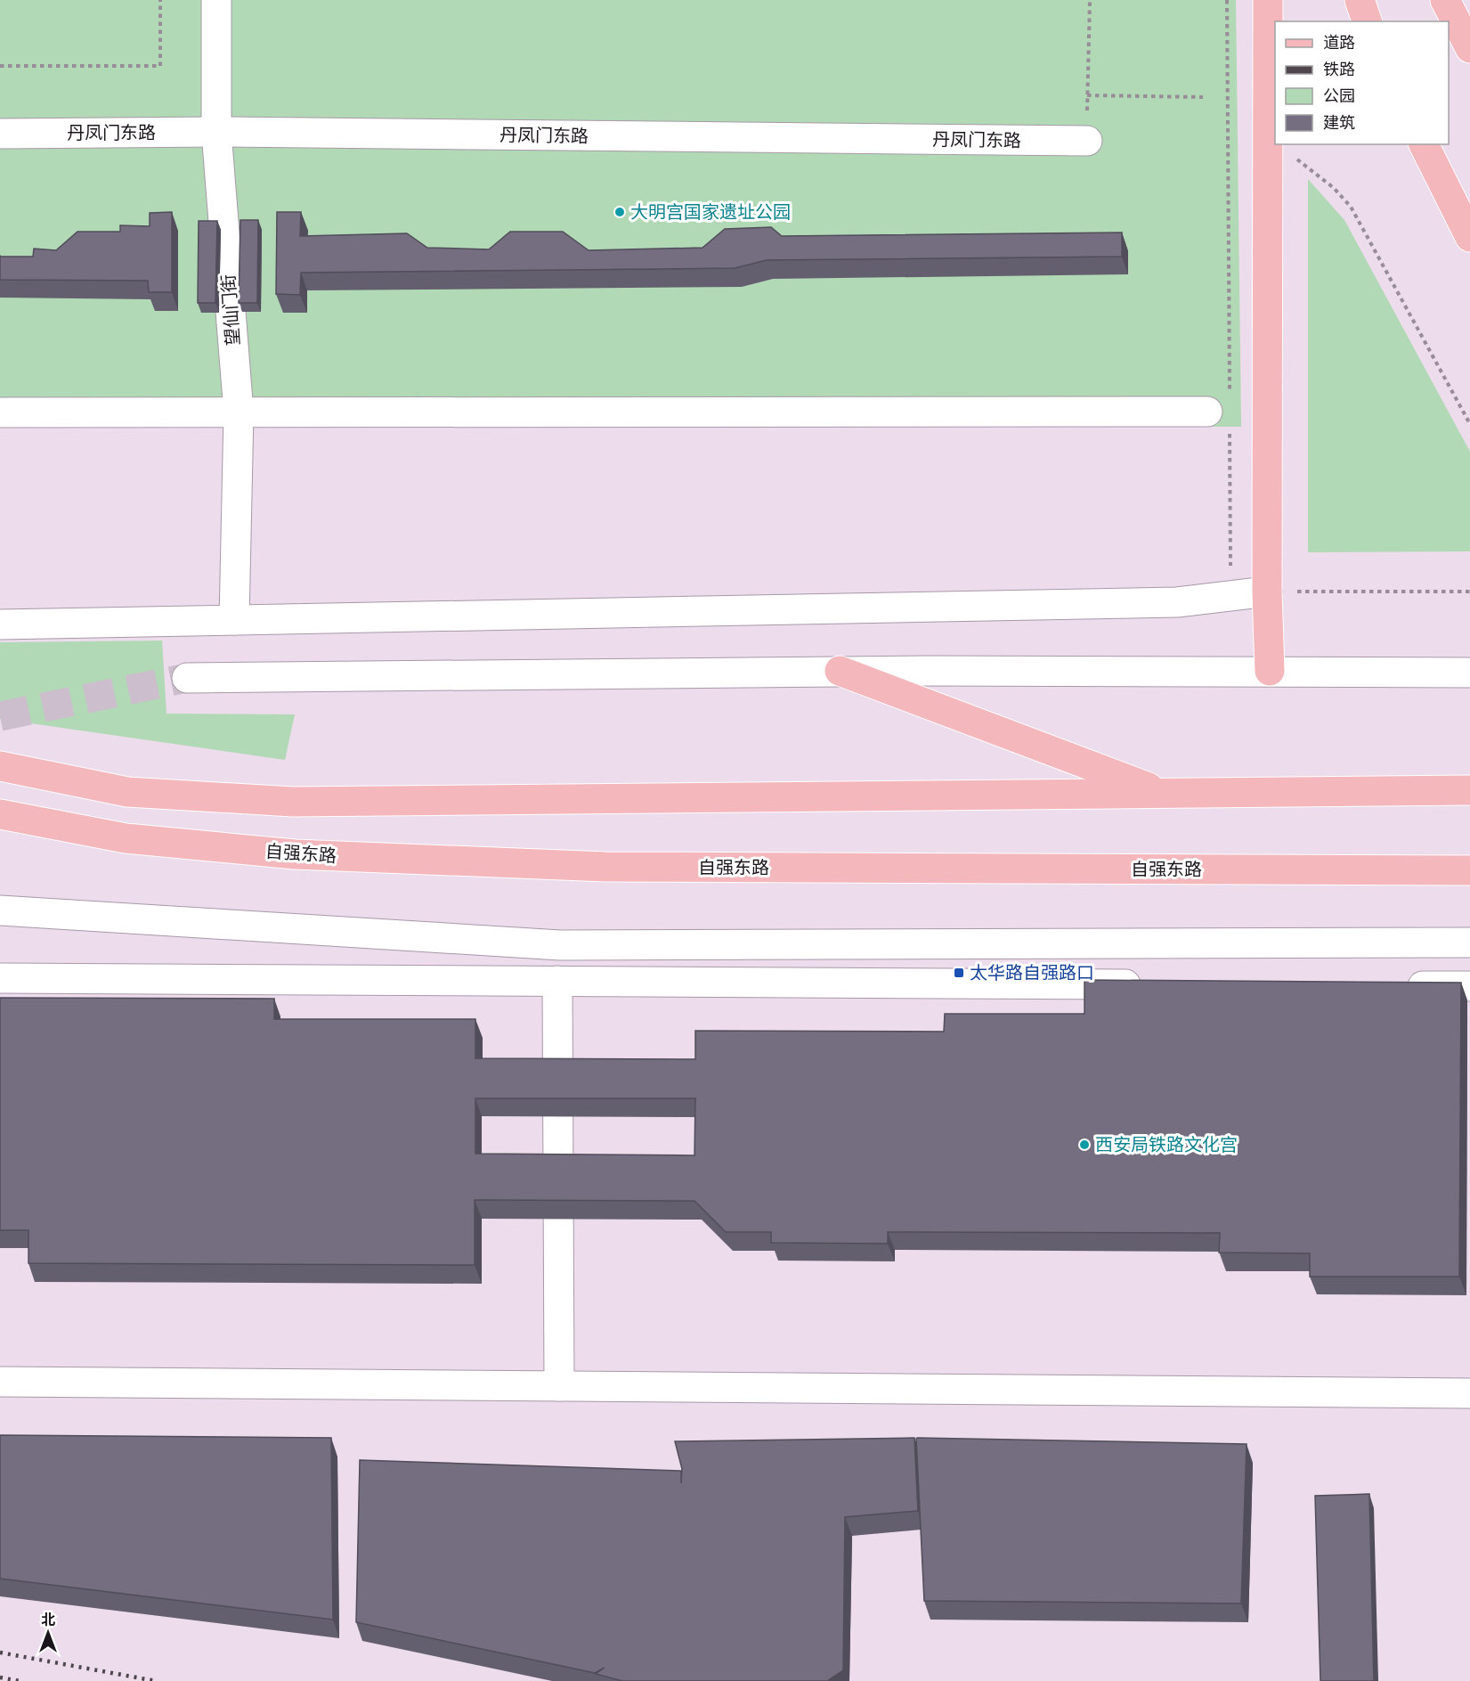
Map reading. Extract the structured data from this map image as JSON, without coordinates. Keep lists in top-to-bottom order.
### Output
{
  "streets": {
    "main road": ["自强东路"],
    "street": ["丹凤门东路", "望仙门街"]
  },
  "crossings": [
    ["丹凤门东路", "望仙门街"]
  ],
  "places": {
    "other": ["大明宫国家遗址公园", "西安局铁路文化宫"],
    "transit": ["太华路自强路口"]
  },
  "legend": [
    "道路",
    "铁路",
    "公园",
    "建筑"
  ],
  "north": "top"
}
